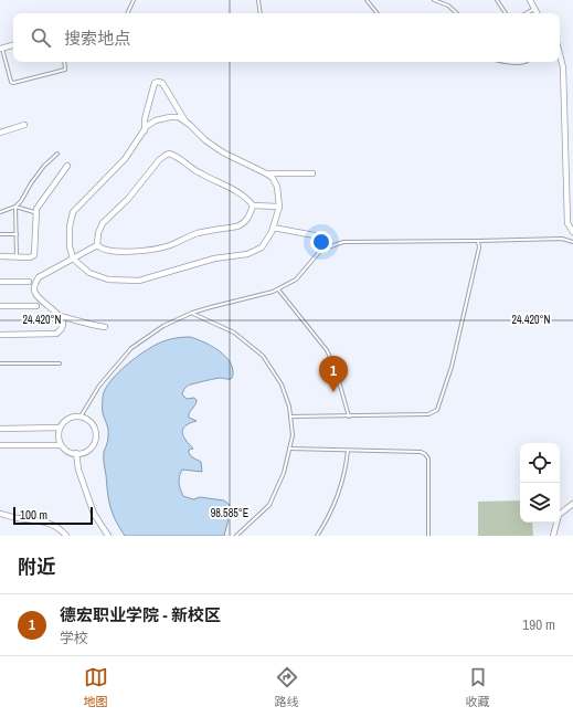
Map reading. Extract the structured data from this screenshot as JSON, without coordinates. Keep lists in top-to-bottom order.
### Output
{
  "scale_bar": "100 m",
  "page": {
    "search": "搜索地点",
    "pins": "1",
    "scale": "100 m",
    "heading": "附近",
    "list": [
      {
        "mark": "1",
        "name": "德宏职业学院 - 新校区",
        "note": "学校",
        "value": "190 m"
      }
    ],
    "nav": ["地图", "路线", "收藏"]
  },
  "coordinates": ["24.420°N", "98.585°E"]
}
